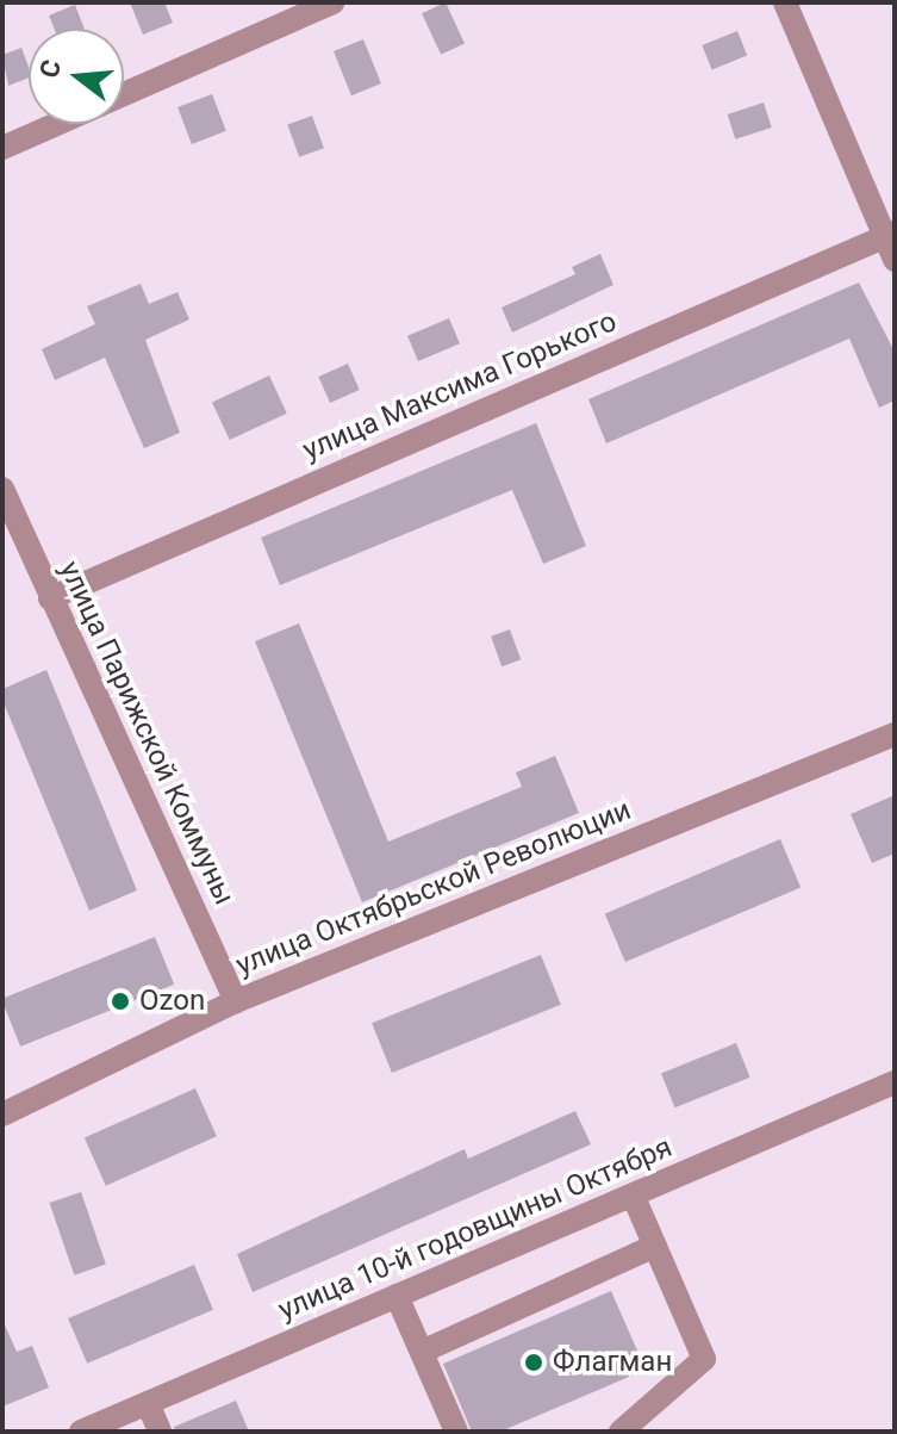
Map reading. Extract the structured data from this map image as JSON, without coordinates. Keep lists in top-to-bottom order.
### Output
{
  "streets": {
    "street": [
      "улица Максима Горького",
      "улица Парижской Коммуны",
      "улица Октябрьской Революции",
      "улица 10-й годовщины Октября"
    ]
  },
  "crossings": [
    ["улица Максима Горького", "улица Парижской Коммуны"],
    ["улица Парижской Коммуны", "улица Октябрьской Революции"]
  ],
  "places": ["Ozon", "Флагман"],
  "north": "left"
}
